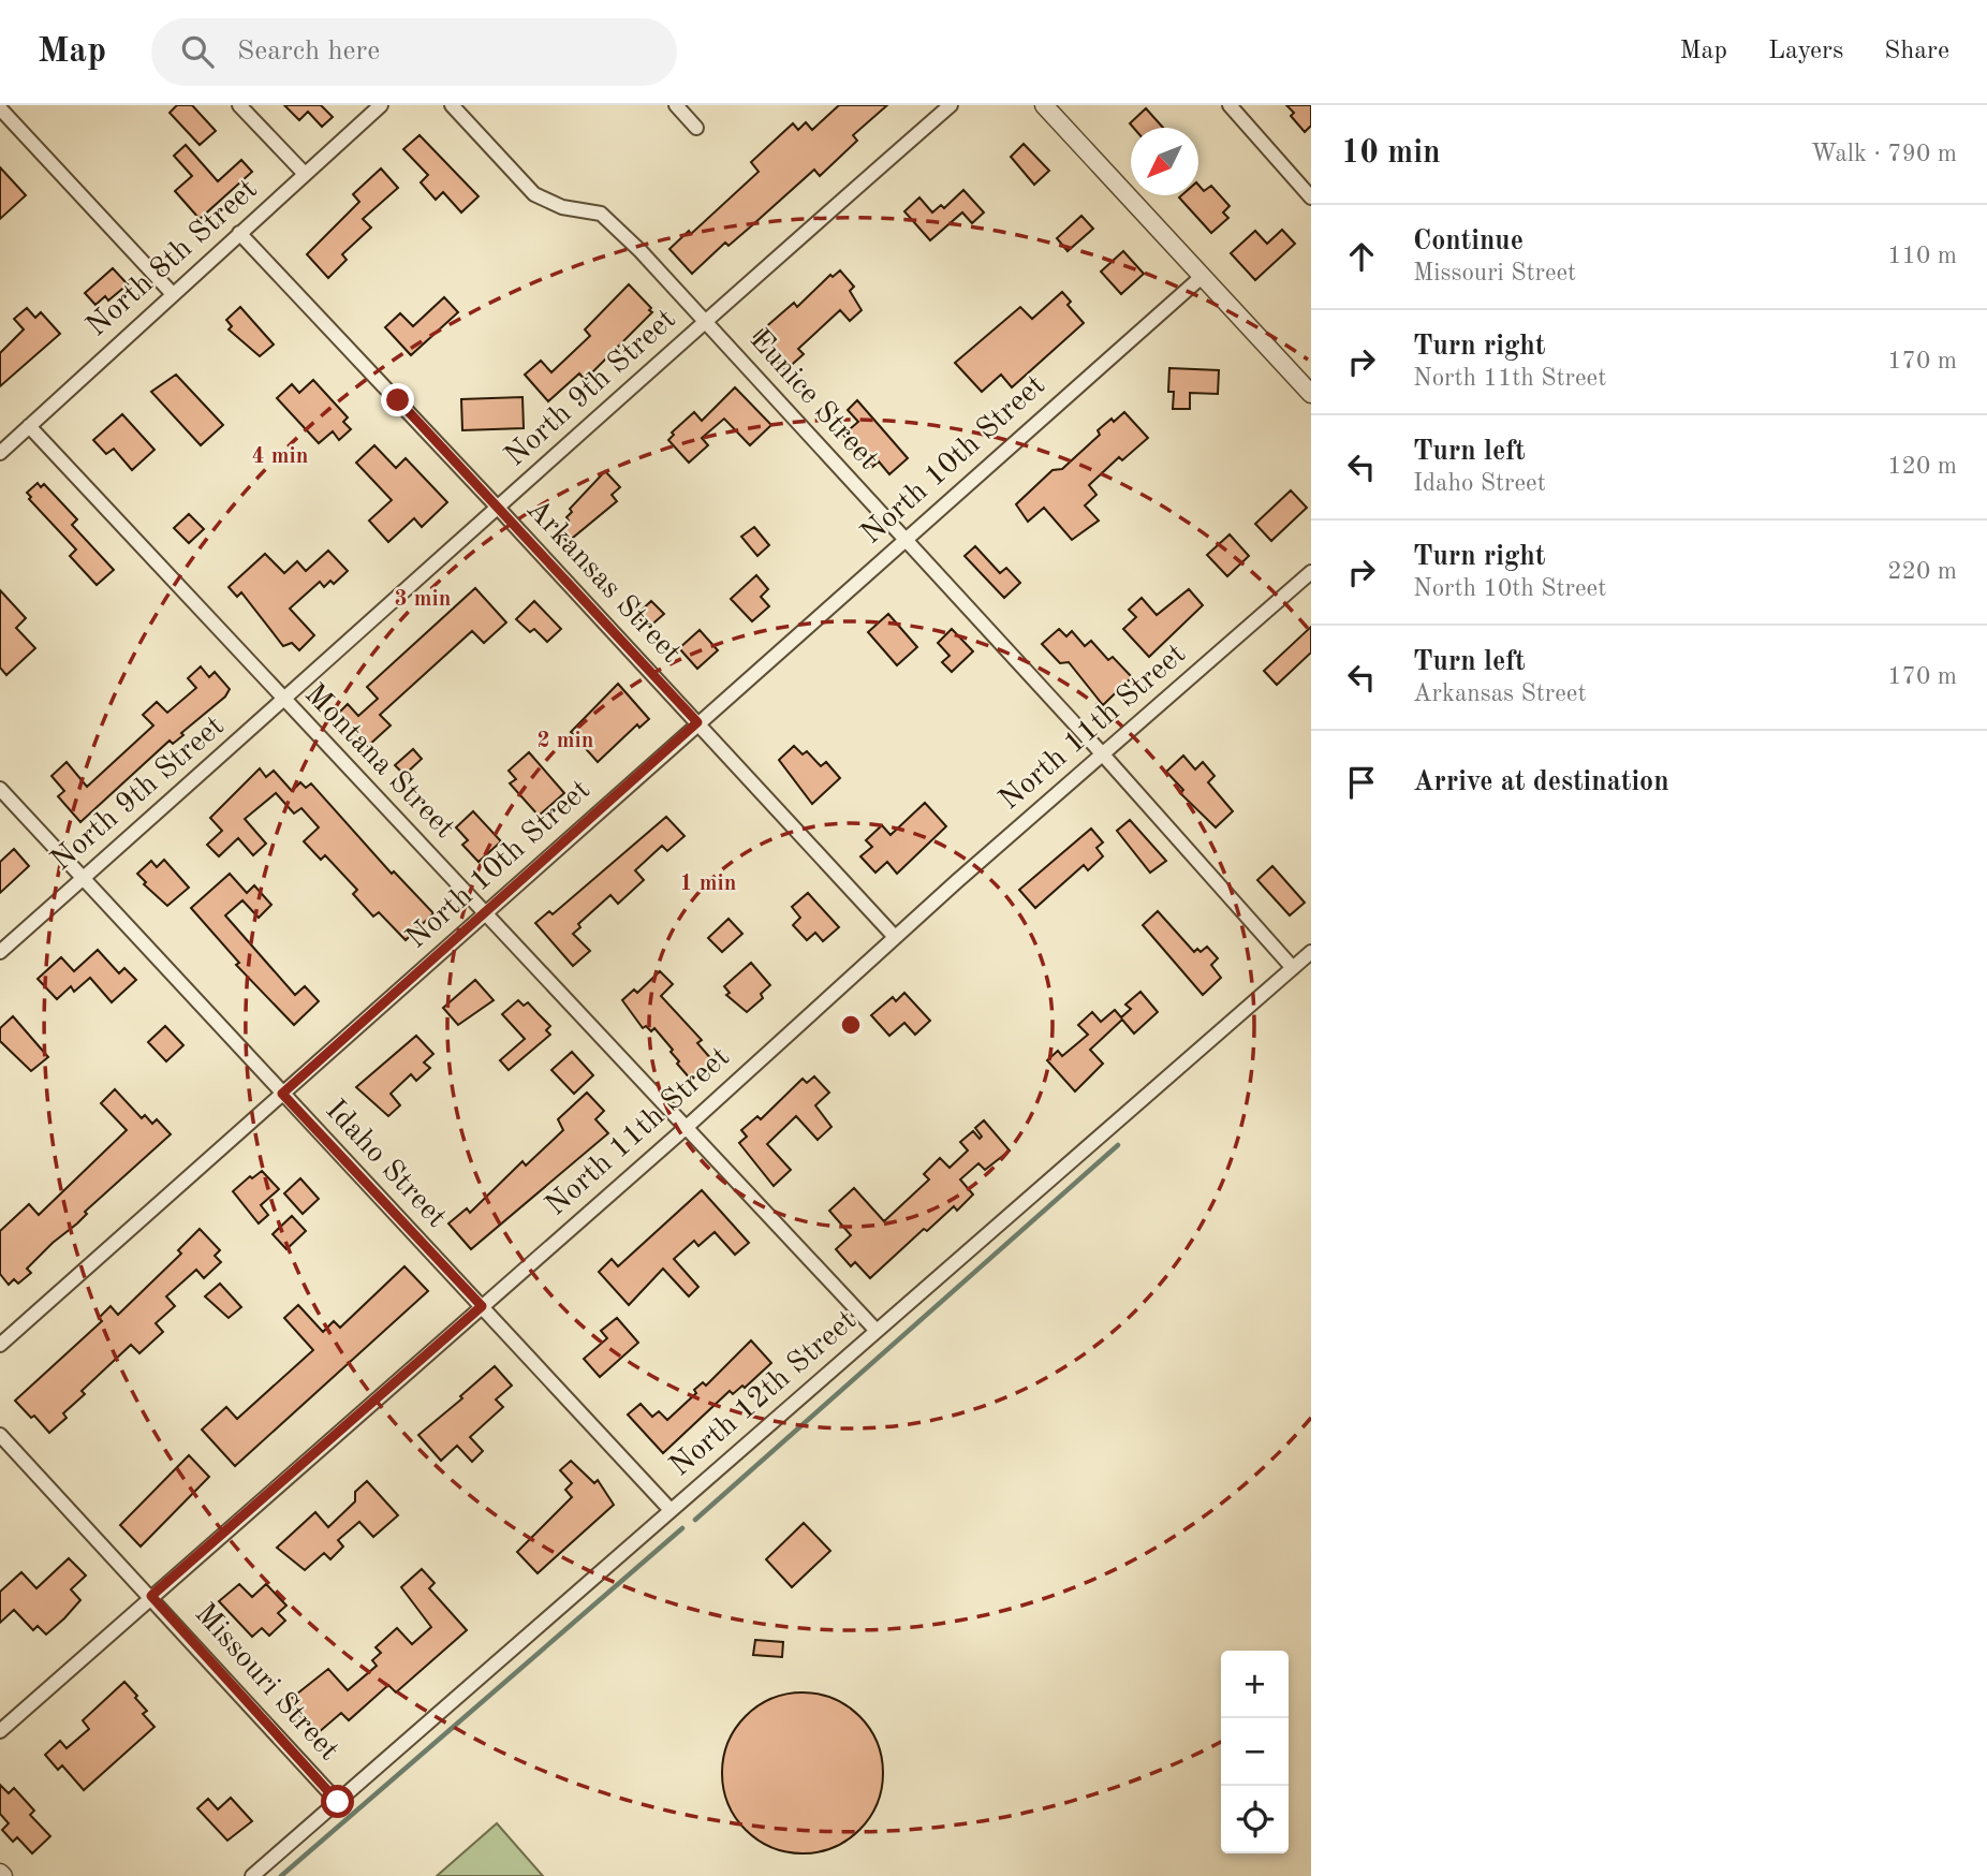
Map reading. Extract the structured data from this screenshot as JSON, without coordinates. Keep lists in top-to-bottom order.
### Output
{
  "streets": {
    "street": [
      "North 8th Street",
      "North 9th Street",
      "Eunice Street",
      "North 10th Street",
      "Arkansas Street",
      "North 11th Street",
      "Montana Street",
      "Idaho Street",
      "North 12th Street",
      "Missouri Street"
    ]
  },
  "crossings": [
    ["North 8th Street", "Arkansas Street"],
    ["North 8th Street", "Montana Street"],
    ["North 9th Street", "Eunice Street"],
    ["North 9th Street", "Arkansas Street"],
    ["North 9th Street", "Montana Street"],
    ["North 9th Street", "Idaho Street"],
    ["Eunice Street", "North 10th Street"],
    ["Eunice Street", "North 11th Street"],
    ["Eunice Street", "North 12th Street"],
    ["North 10th Street", "Arkansas Street"],
    ["North 10th Street", "Montana Street"],
    ["North 10th Street", "Idaho Street"],
    ["Arkansas Street", "North 11th Street"],
    ["North 11th Street", "Montana Street"],
    ["North 11th Street", "Idaho Street"],
    ["North 11th Street", "Missouri Street"],
    ["Montana Street", "North 12th Street"],
    ["Idaho Street", "North 12th Street"],
    ["North 12th Street", "Missouri Street"]
  ],
  "north": "bottom left",
  "page": {
    "header": "Map",
    "search": "Search here",
    "nav": ["Map", "Layers", "Share"],
    "heading": ["10 min", "Walk · 790 m"],
    "list": [
      ["Continue", "Missouri Street", "110 m"],
      ["Turn right", "North 11th Street", "170 m"],
      ["Turn left", "Idaho Street", "120 m"],
      ["Turn right", "North 10th Street", "220 m"],
      ["Turn left", "Arkansas Street", "170 m"],
      "Arrive at destination"
    ],
    "map_buttons": ["+", "−"]
  },
  "rings": [
    "4 min",
    "3 min",
    "2 min",
    "1 min"
  ]
}
